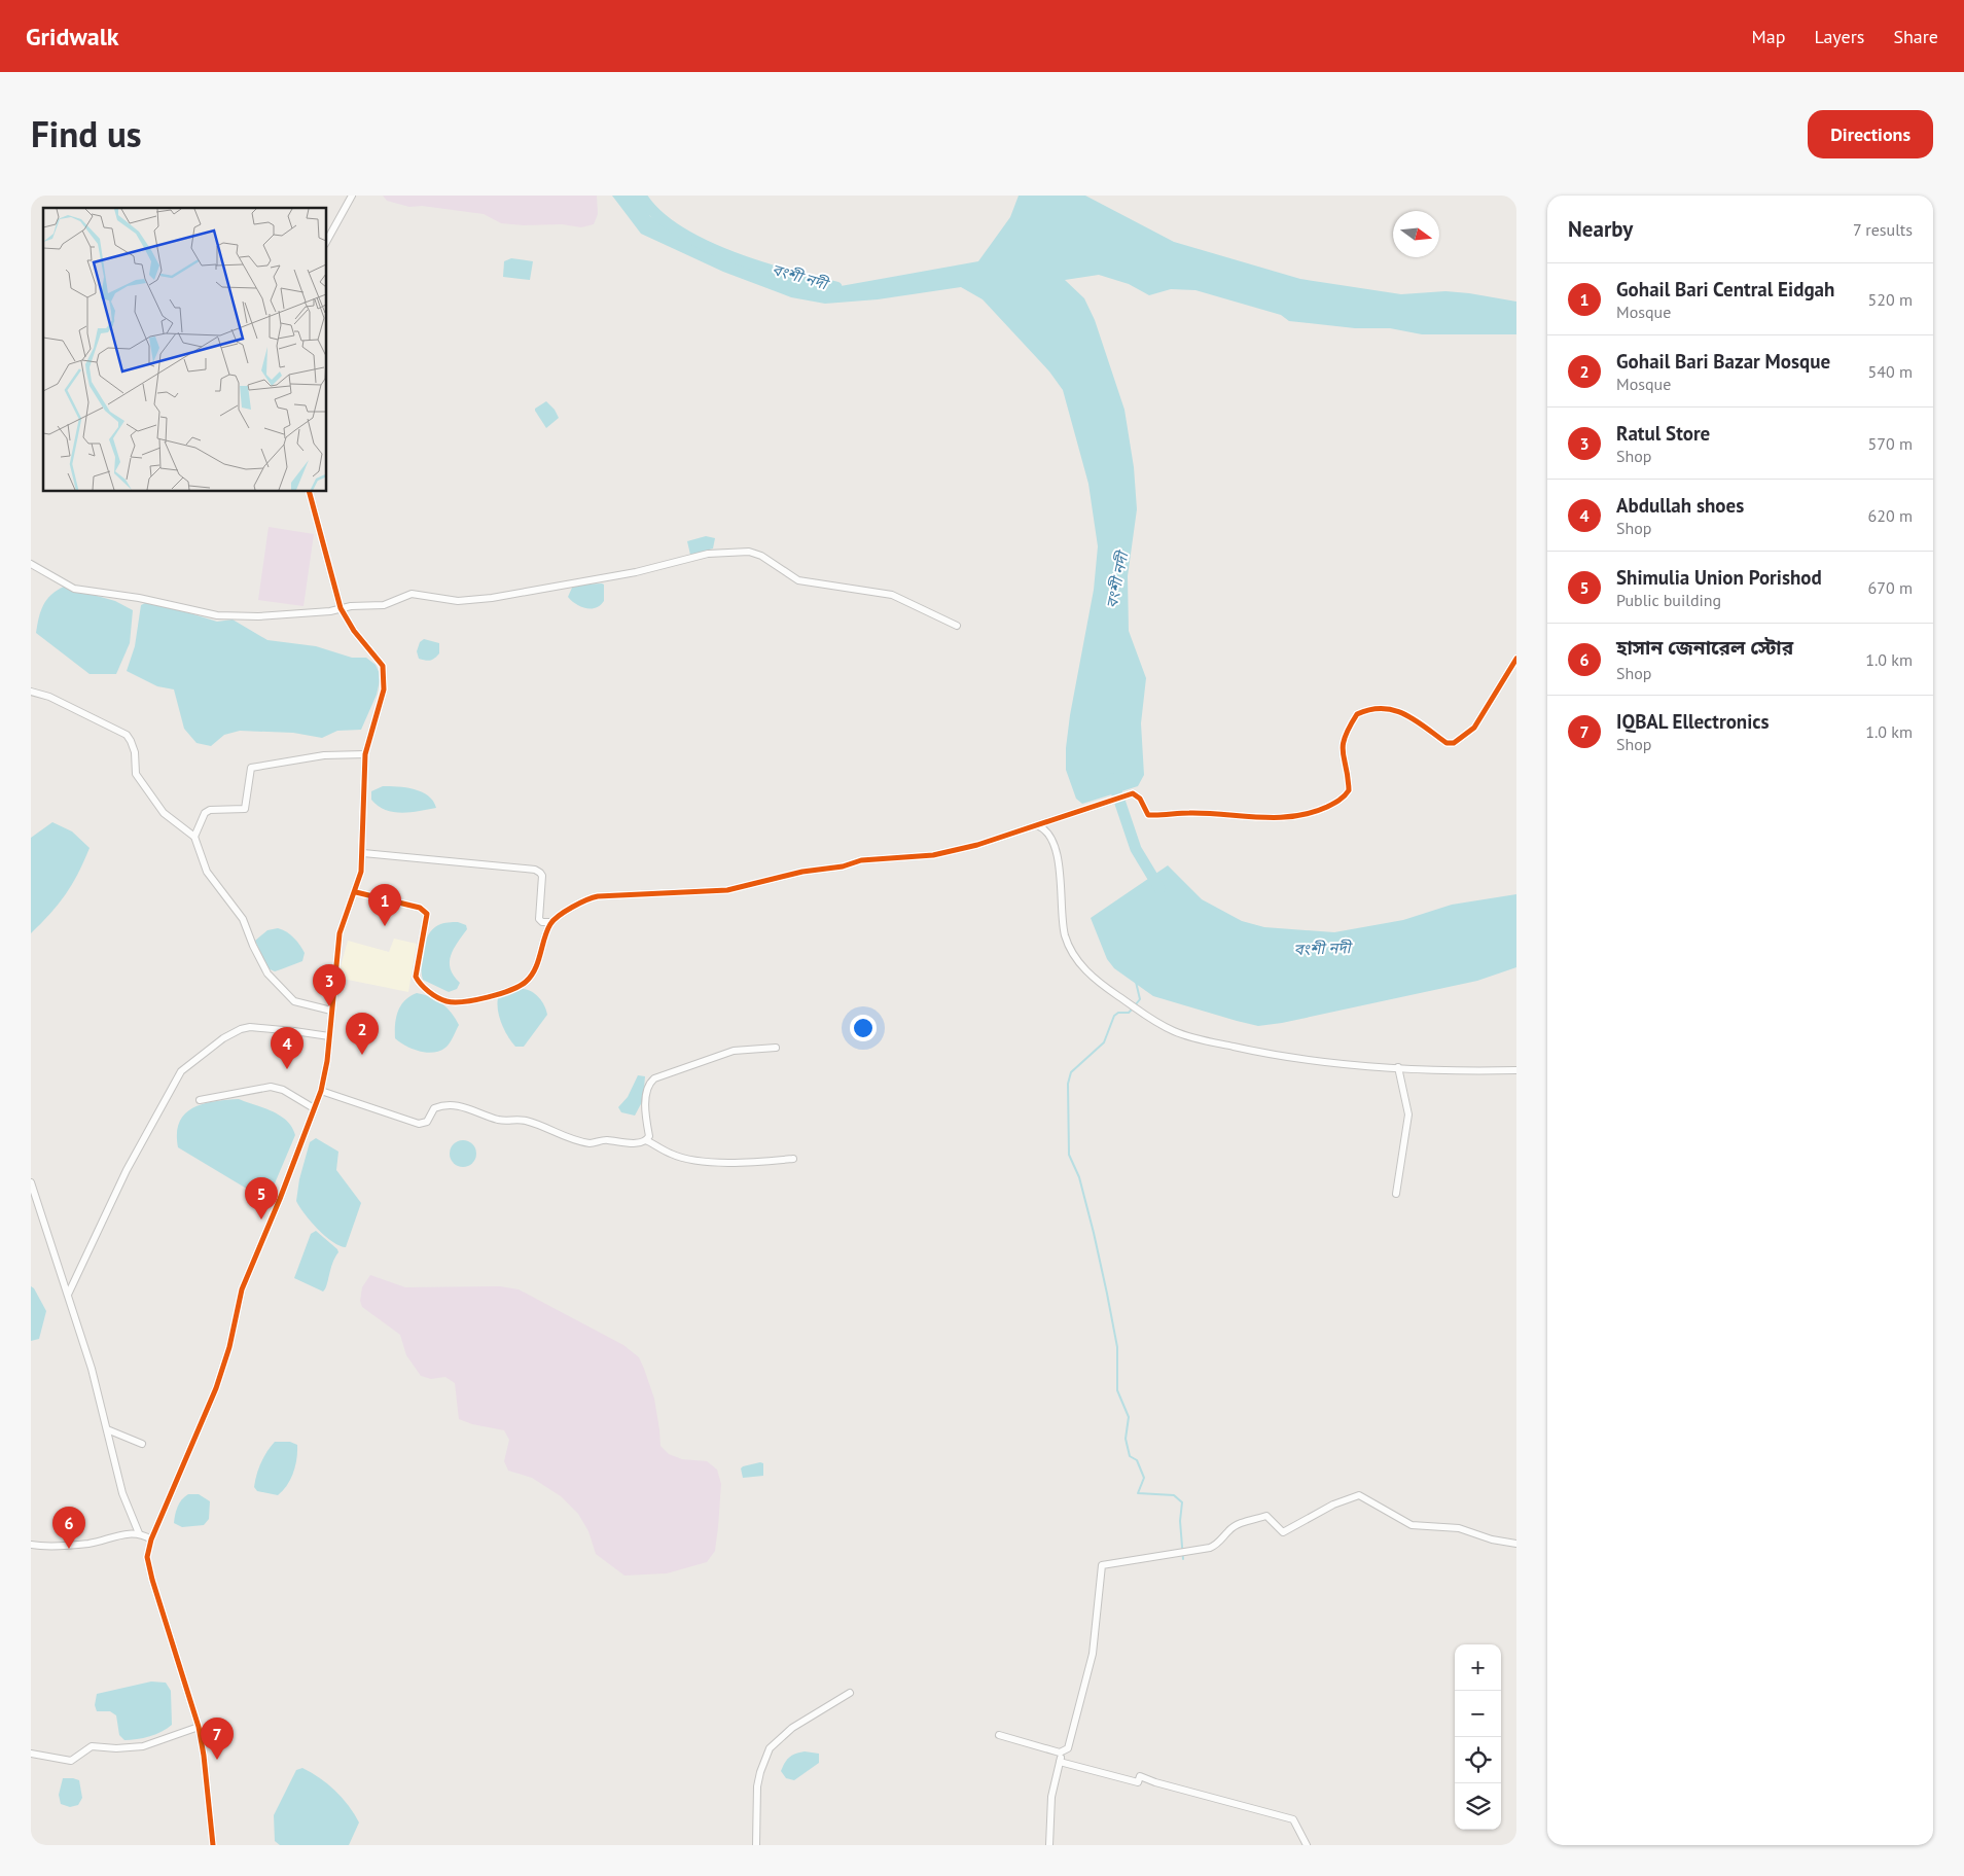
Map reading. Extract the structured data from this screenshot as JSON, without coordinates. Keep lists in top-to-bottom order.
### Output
{
  "water": ["বংশী নদী"],
  "north": "right",
  "page": {
    "header": "Gridwalk",
    "nav": ["Map", "Layers", "Share"],
    "title": "Find us",
    "buttons": "Directions",
    "heading": ["Nearby", "7 results"],
    "list": [
      {
        "mark": "1",
        "name": "Gohail Bari Central Eidgah",
        "note": "Mosque",
        "value": "520 m"
      },
      {
        "mark": "2",
        "name": "Gohail Bari Bazar Mosque",
        "note": "Mosque",
        "value": "540 m"
      },
      {
        "mark": "3",
        "name": "Ratul Store",
        "note": "Shop",
        "value": "570 m"
      },
      {
        "mark": "4",
        "name": "Abdullah shoes",
        "note": "Shop",
        "value": "620 m"
      },
      {
        "mark": "5",
        "name": "Shimulia Union Porishod",
        "note": "Public building",
        "value": "670 m"
      },
      {
        "mark": "6",
        "name": "হাসান জেনারেল স্টোর",
        "note": "Shop",
        "value": "1.0 km"
      },
      {
        "mark": "7",
        "name": "IQBAL Ellectronics",
        "note": "Shop",
        "value": "1.0 km"
      }
    ],
    "pins": [
      "1",
      "3",
      "2",
      "4",
      "5",
      "6",
      "7"
    ],
    "map_buttons": ["+", "−"]
  }
}
